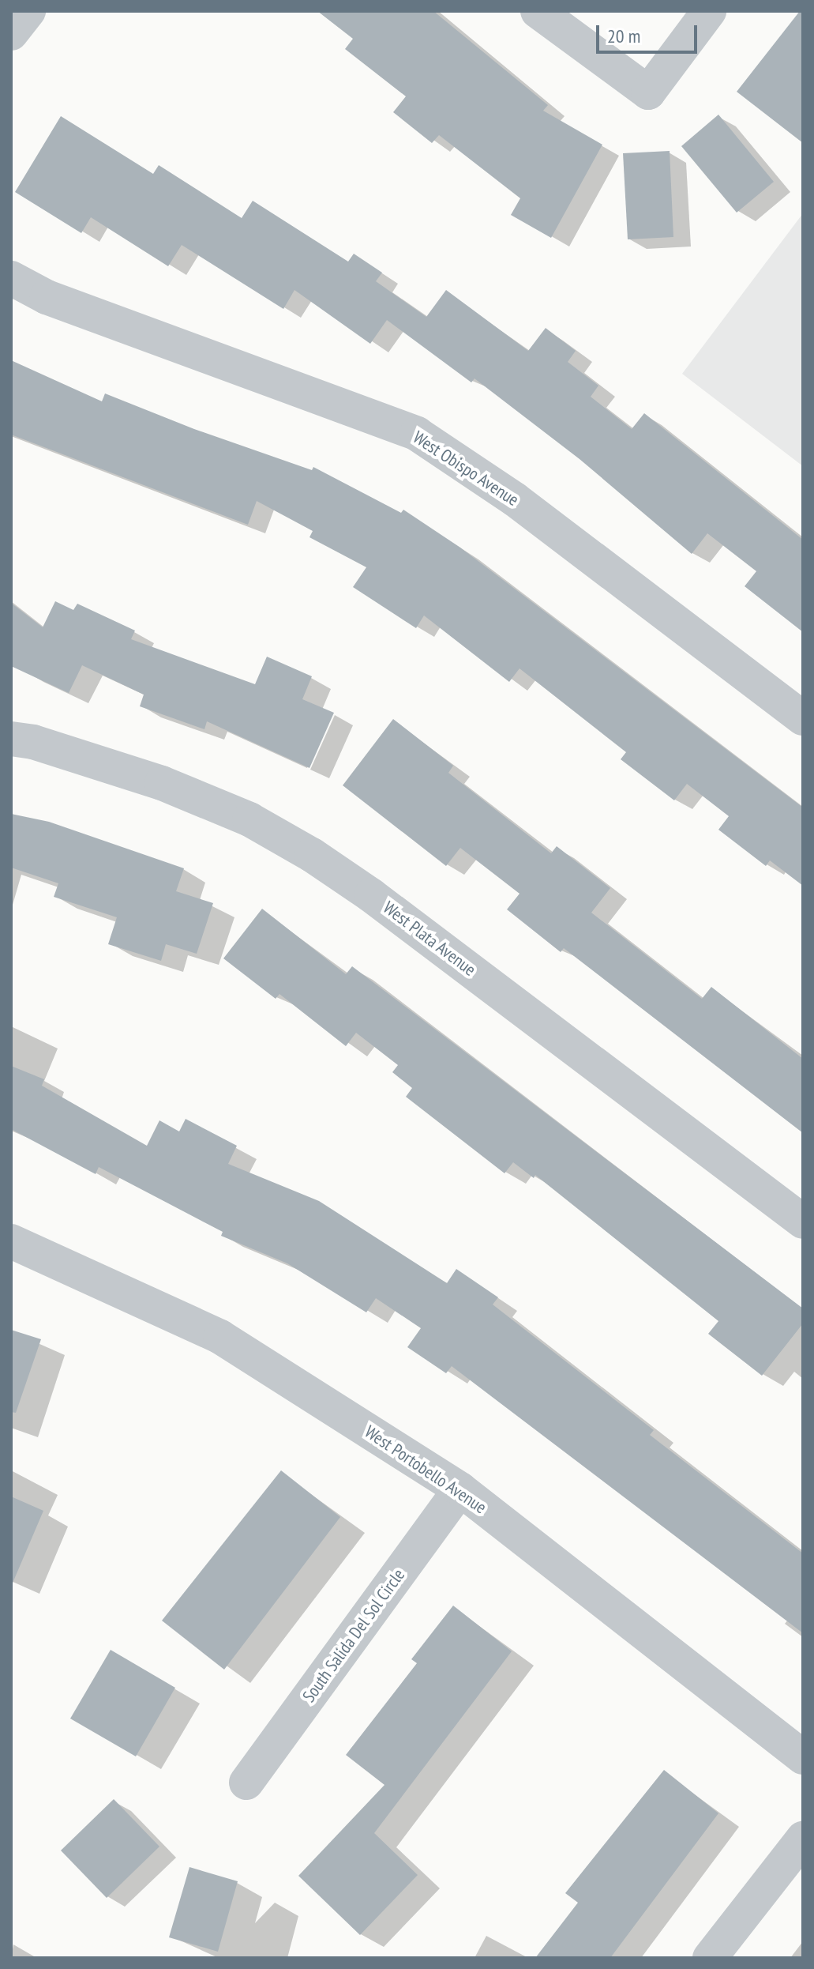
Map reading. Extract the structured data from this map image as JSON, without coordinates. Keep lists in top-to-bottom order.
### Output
{
  "streets": {
    "street": [
      "West Obispo Avenue",
      "West Plata Avenue",
      "West Portobello Avenue",
      "South Salida Del Sol Circle"
    ]
  },
  "crossings": [
    ["West Portobello Avenue", "South Salida Del Sol Circle"]
  ],
  "scale_bar": "20 m"
}
